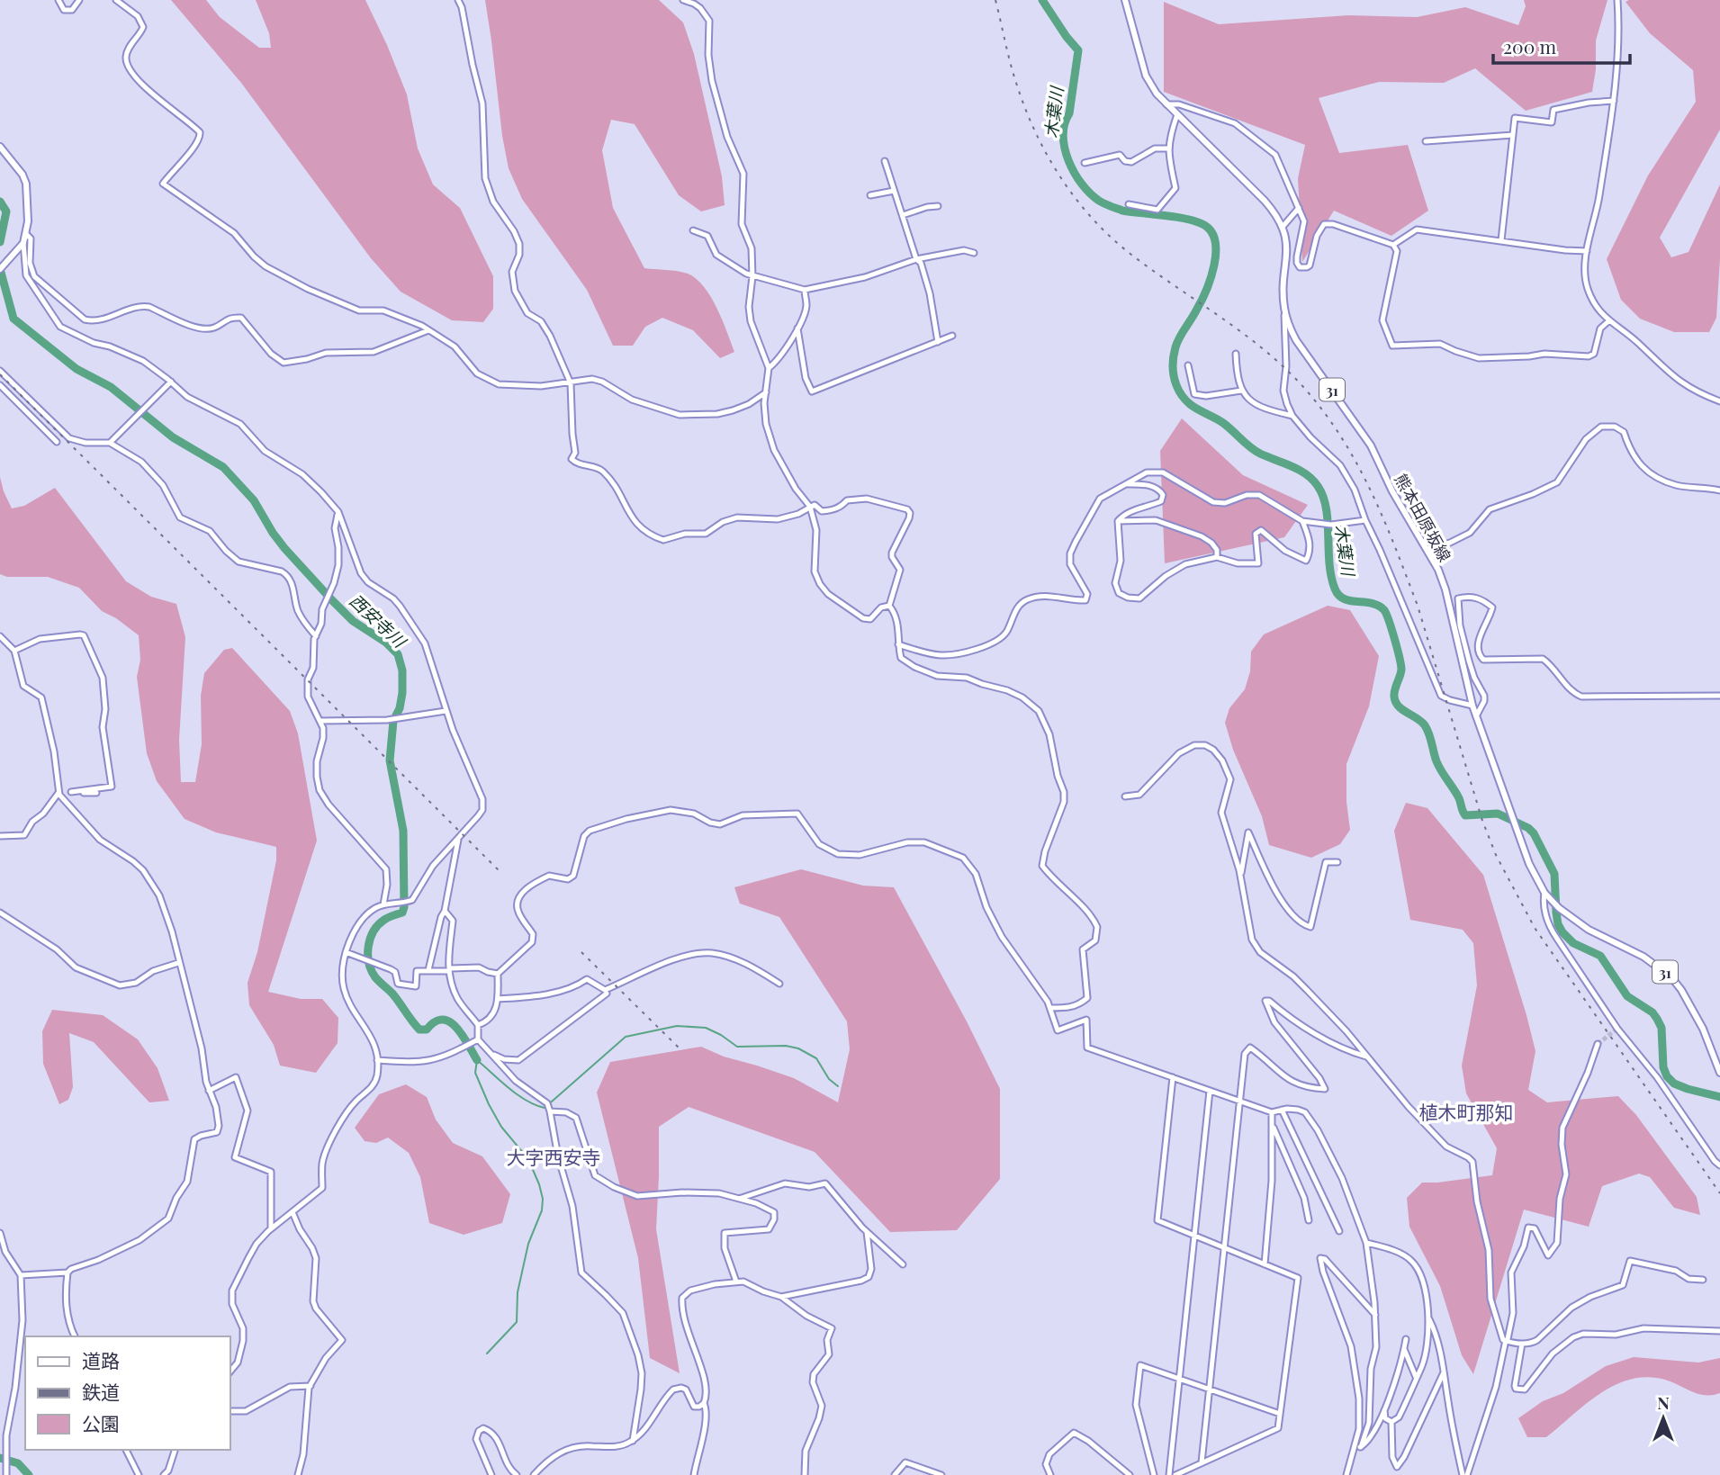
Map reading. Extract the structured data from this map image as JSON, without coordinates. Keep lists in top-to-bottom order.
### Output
{
  "streets": {
    "main road": ["31", "熊本田原坂線"]
  },
  "districts": ["植木町那知", "大字西安寺"],
  "water": ["木葉川", "西安寺川"],
  "legend": ["道路", "鉄道", "公園"],
  "scale_bar": "200 m",
  "north": "top"
}
